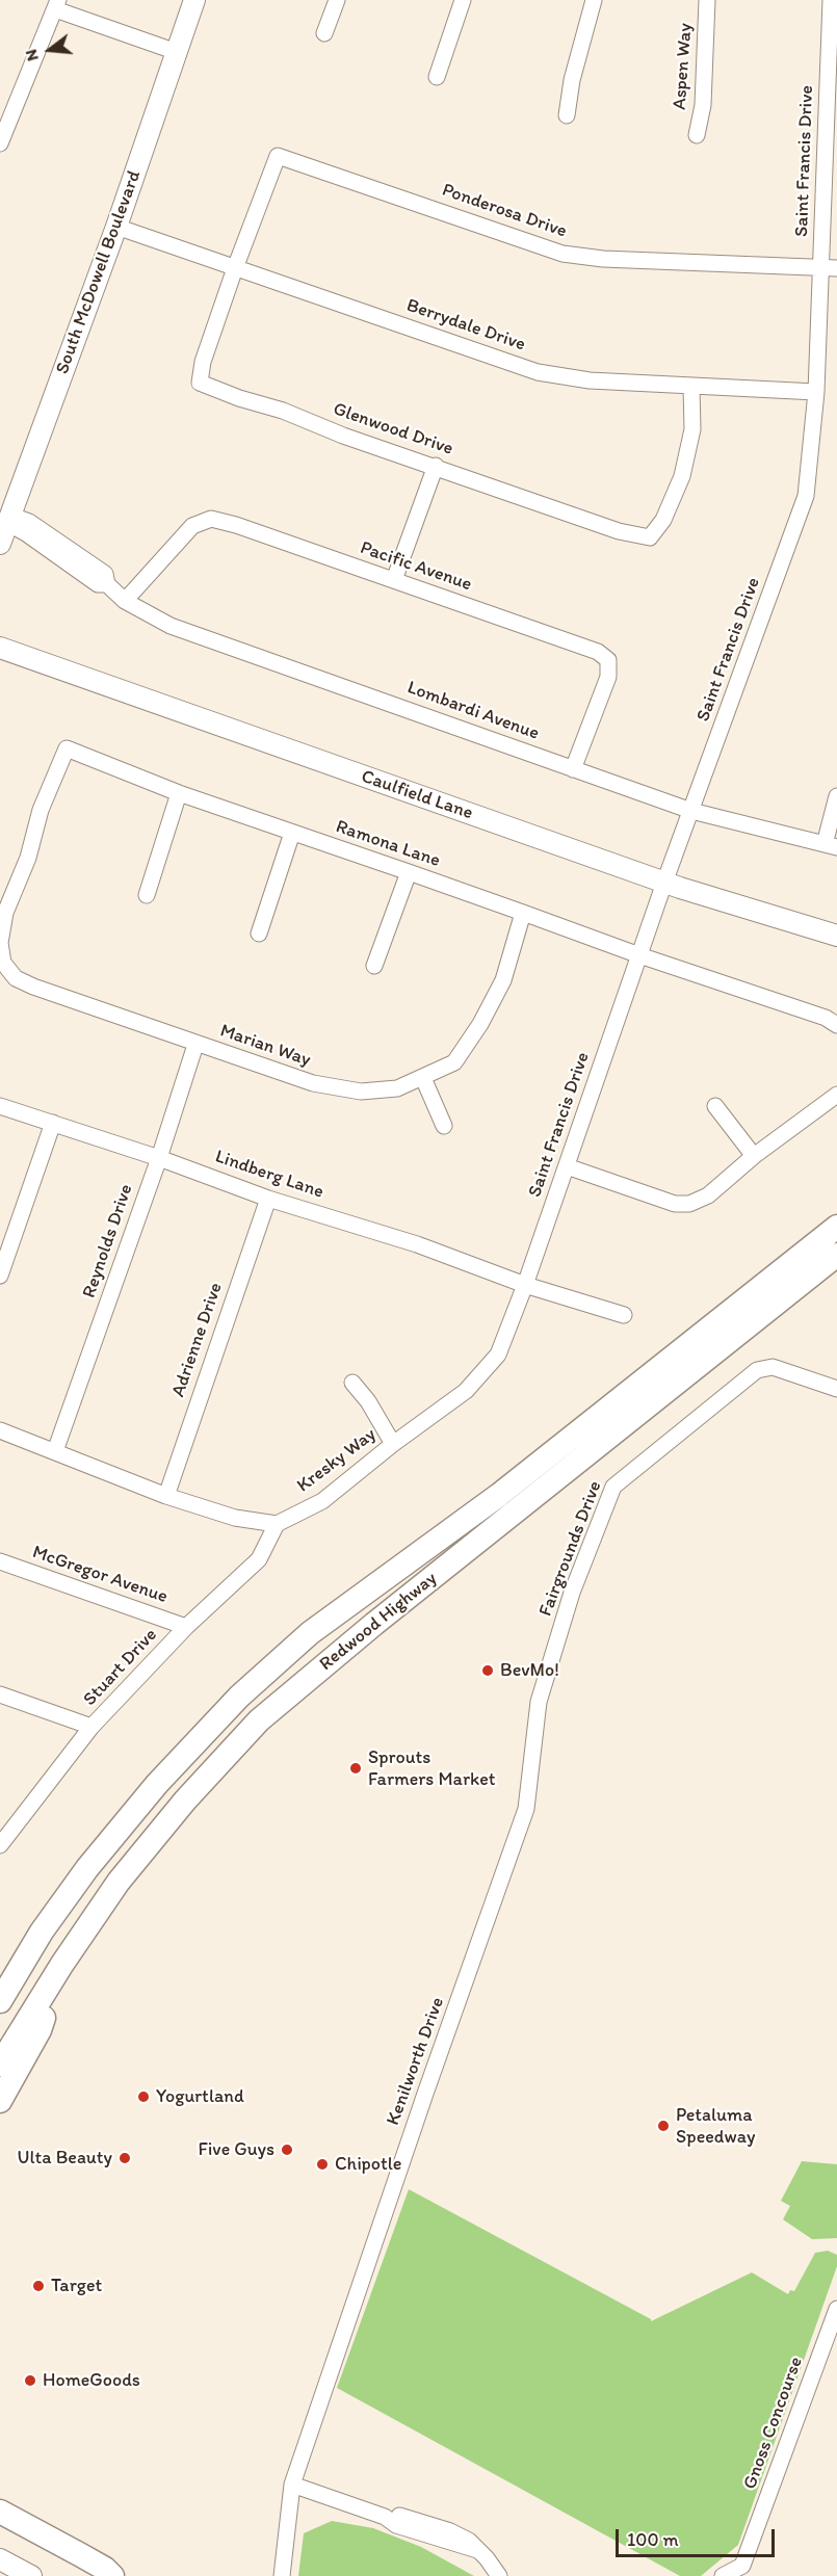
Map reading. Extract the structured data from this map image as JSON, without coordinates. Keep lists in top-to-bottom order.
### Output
{
  "streets": {
    "highway": ["Redwood Highway"],
    "main road": ["South McDowell Boulevard", "Caulfield Lane"],
    "street": [
      "Aspen Way",
      "Saint Francis Drive",
      "Ponderosa Drive",
      "Berrydale Drive",
      "Glenwood Drive",
      "Pacific Avenue",
      "Lombardi Avenue",
      "Ramona Lane",
      "Marian Way",
      "Lindberg Lane",
      "Reynolds Drive",
      "Adrienne Drive",
      "Kresky Way",
      "Fairgrounds Drive",
      "McGregor Avenue",
      "Stuart Drive",
      "Kenilworth Drive",
      "Gnoss Concourse"
    ]
  },
  "crossings": [
    ["Saint Francis Drive", "Ponderosa Drive"],
    ["Saint Francis Drive", "Berrydale Drive"],
    ["Saint Francis Drive", "Lombardi Avenue"],
    ["Saint Francis Drive", "Caulfield Lane"],
    ["Saint Francis Drive", "Ramona Lane"],
    ["Saint Francis Drive", "Lindberg Lane"],
    ["Saint Francis Drive", "Kresky Way"],
    ["Ponderosa Drive", "Glenwood Drive"],
    ["South McDowell Boulevard", "Berrydale Drive"],
    ["South McDowell Boulevard", "Lombardi Avenue"],
    ["Berrydale Drive", "Glenwood Drive"],
    ["Pacific Avenue", "Lombardi Avenue"],
    ["Ramona Lane", "Marian Way"],
    ["Marian Way", "Reynolds Drive"],
    ["Lindberg Lane", "Reynolds Drive"],
    ["Lindberg Lane", "Adrienne Drive"],
    ["Lindberg Lane", "Kresky Way"],
    ["Kresky Way", "Stuart Drive"],
    ["Fairgrounds Drive", "Kenilworth Drive"],
    ["McGregor Avenue", "Stuart Drive"]
  ],
  "places": [
    "BevMo!",
    "Sprouts Farmers Market",
    "Yogurtland",
    "Petaluma Speedway",
    "Five Guys",
    "Ulta Beauty",
    "Chipotle",
    "Target",
    "HomeGoods"
  ],
  "scale_bar": "100 m",
  "north": "left"
}
